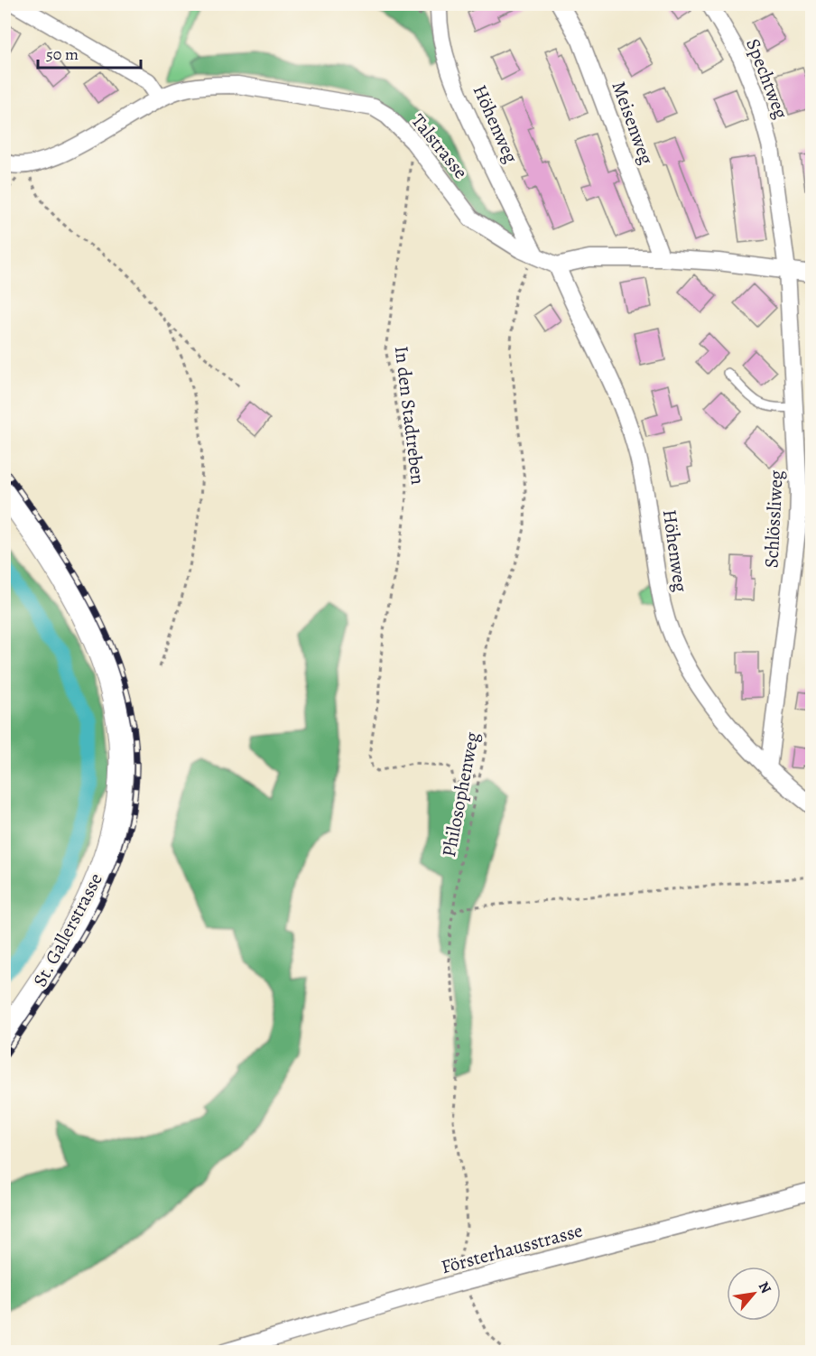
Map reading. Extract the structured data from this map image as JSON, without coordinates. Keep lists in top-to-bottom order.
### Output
{
  "streets": {
    "main road": ["St. Gallerstrasse"],
    "street": [
      "Spechtweg",
      "Meisenweg",
      "Höhenweg",
      "Talstrasse",
      "Schlössliweg",
      "Försterhausstrasse"
    ],
    "path": ["In den Stadtreben", "Philosophenweg"]
  },
  "crossings": [
    ["Spechtweg", "Schlössliweg"],
    ["Höhenweg", "Talstrasse"],
    ["Höhenweg", "Schlössliweg"],
    ["Höhenweg", "Philosophenweg"],
    ["Talstrasse", "In den Stadtreben"],
    ["Talstrasse", "Philosophenweg"],
    ["In den Stadtreben", "Philosophenweg"],
    ["Philosophenweg", "Försterhausstrasse"]
  ],
  "scale_bar": "50 m",
  "north": "top right"
}
